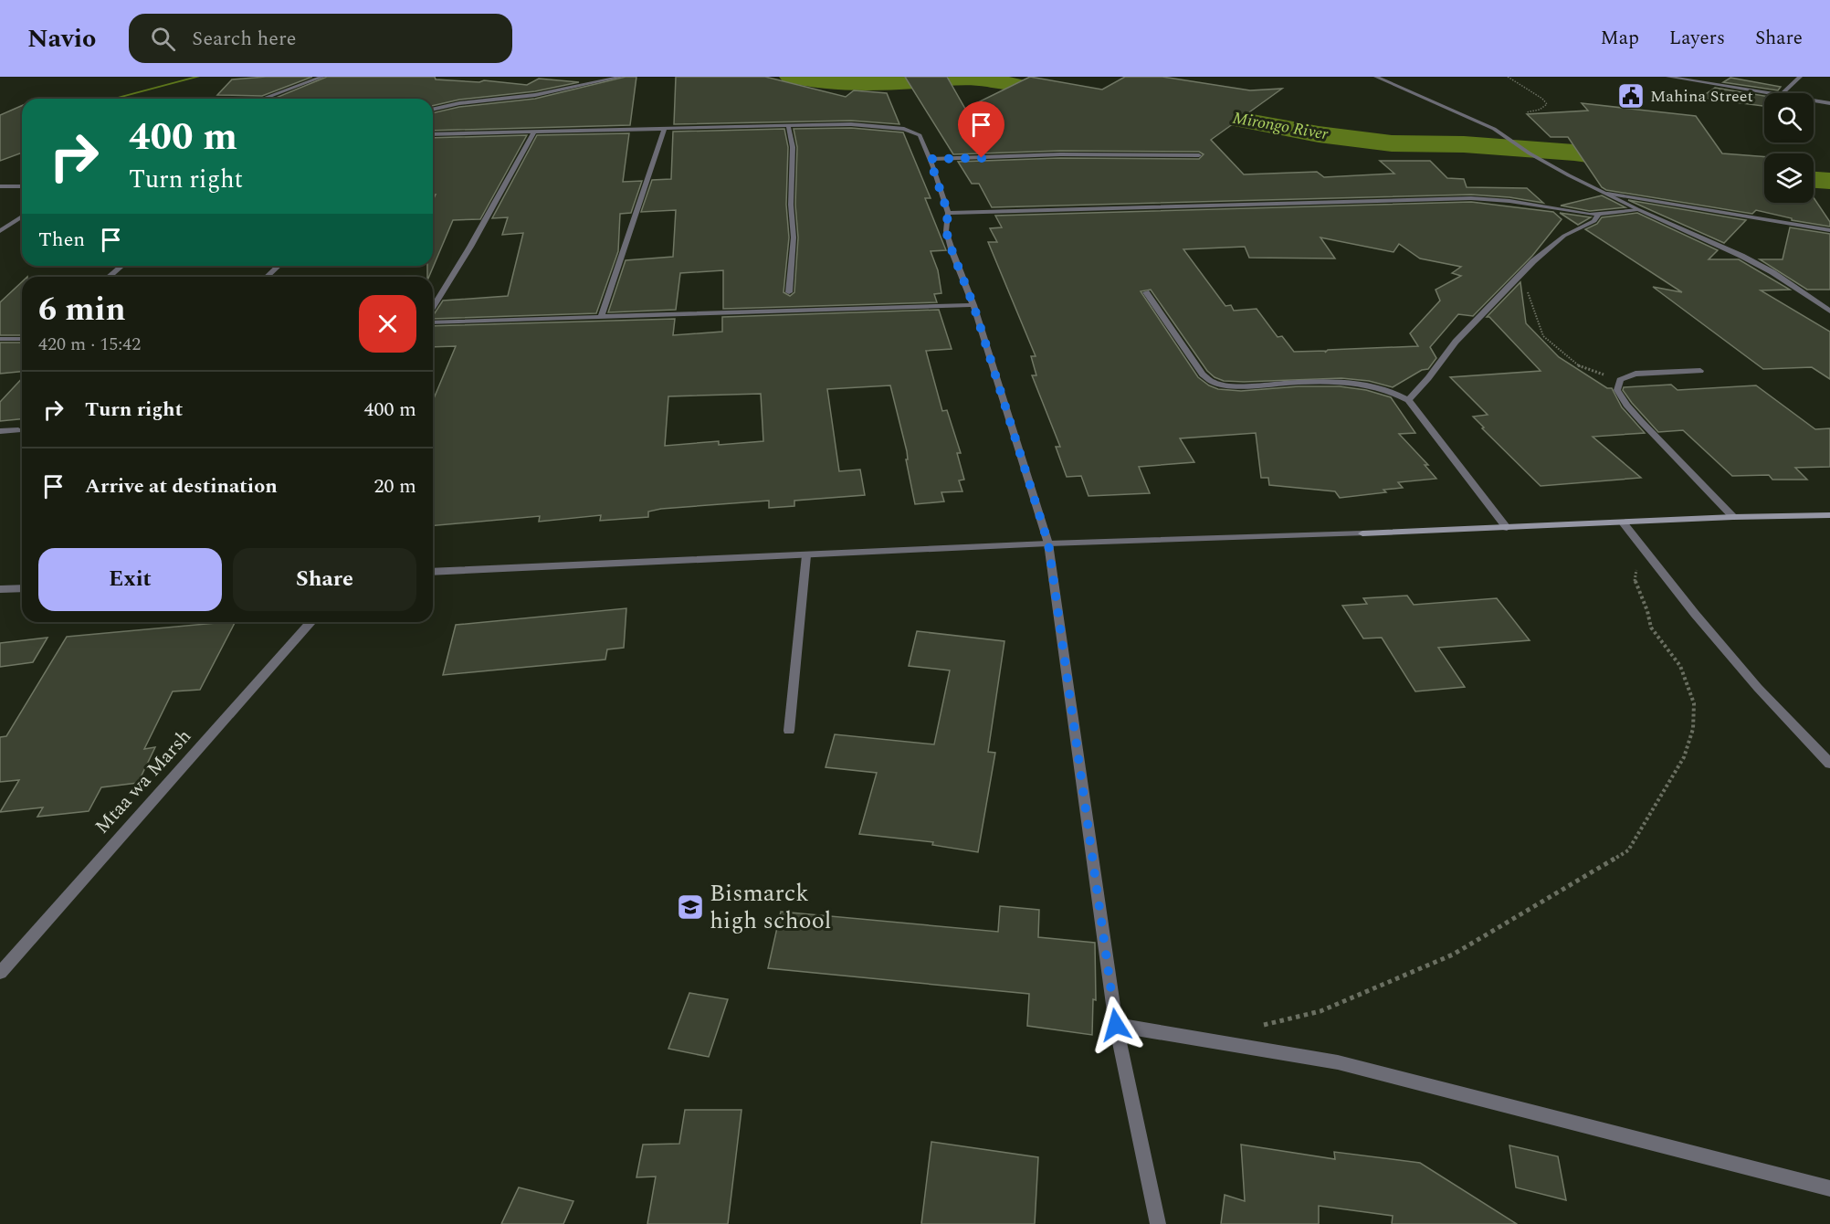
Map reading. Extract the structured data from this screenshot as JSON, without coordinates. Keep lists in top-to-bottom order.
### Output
{
  "streets": {
    "street": ["Mtaa wa Marsh"]
  },
  "water": ["Mirongo River"],
  "places": {
    "public building": ["Mahina Street"],
    "school or university": ["Bismarck high school"]
  },
  "page": {
    "header": "Navio",
    "search": "Search here",
    "nav": ["Map", "Layers", "Share"],
    "turn": ["400 m", "Turn right"],
    "then": "Then",
    "heading": ["6 min", "420 m · 15:42"],
    "list": [
      {
        "name": "Turn right",
        "value": "400 m"
      },
      {
        "name": "Arrive at destination",
        "value": "20 m"
      }
    ],
    "buttons": ["Exit", "Share"]
  }
}
